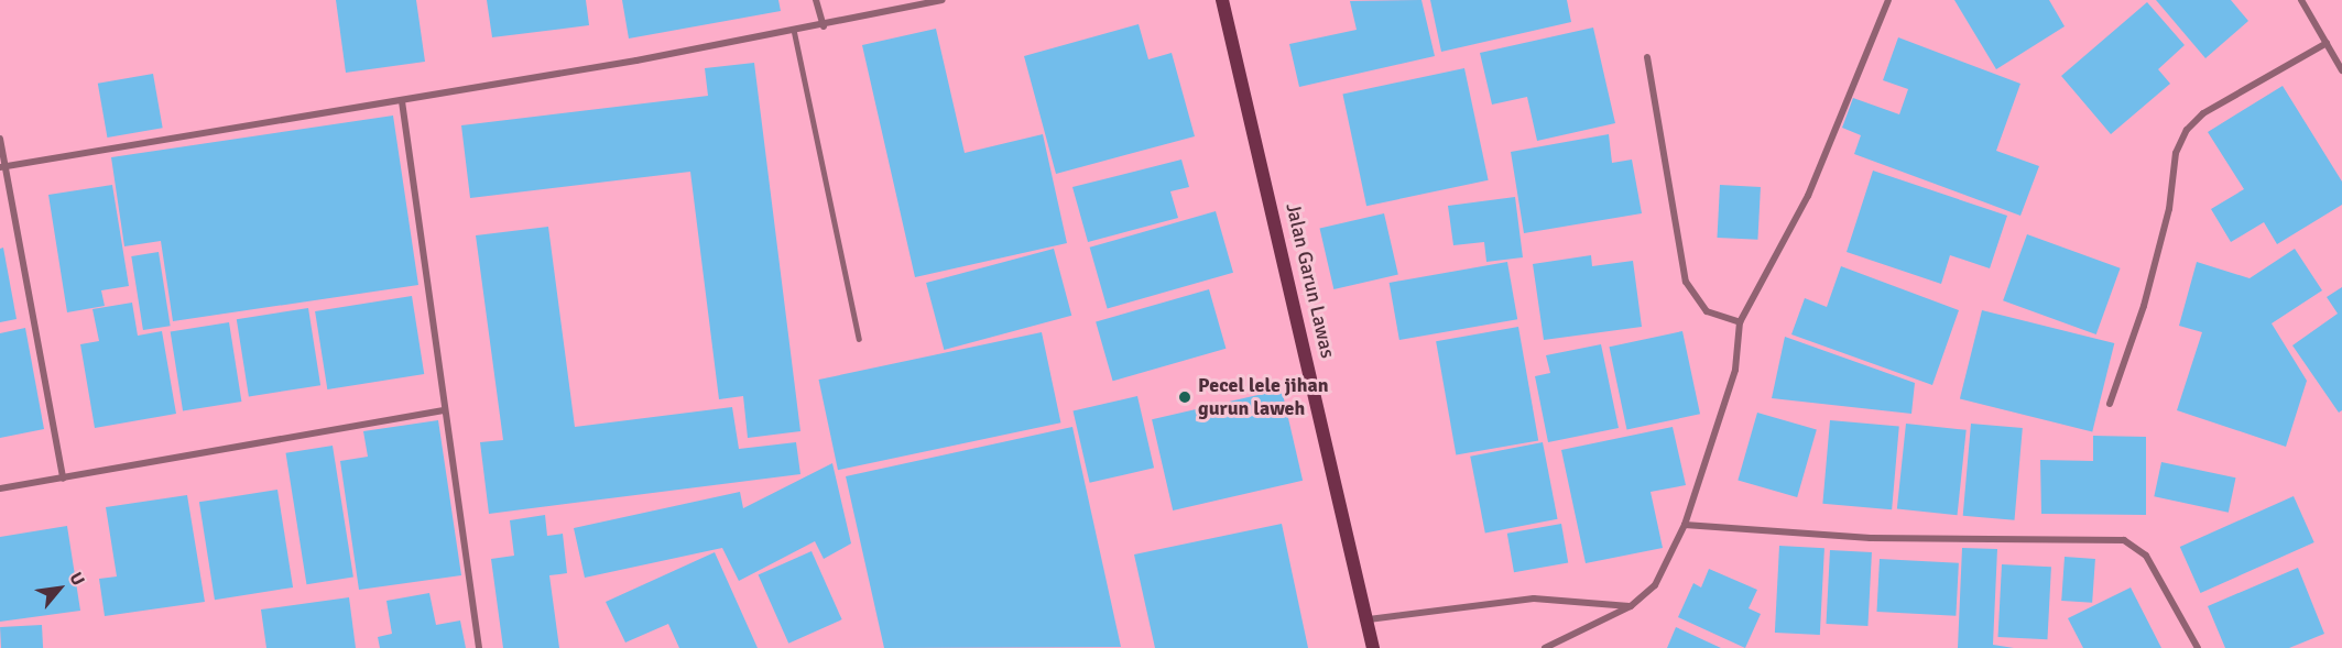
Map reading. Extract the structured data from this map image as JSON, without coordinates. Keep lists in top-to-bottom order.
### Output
{
  "streets": {
    "main road": ["Jalan Garun Lawas"]
  },
  "places": ["Pecel lele jihan gurun laweh"],
  "north": "top right"
}
